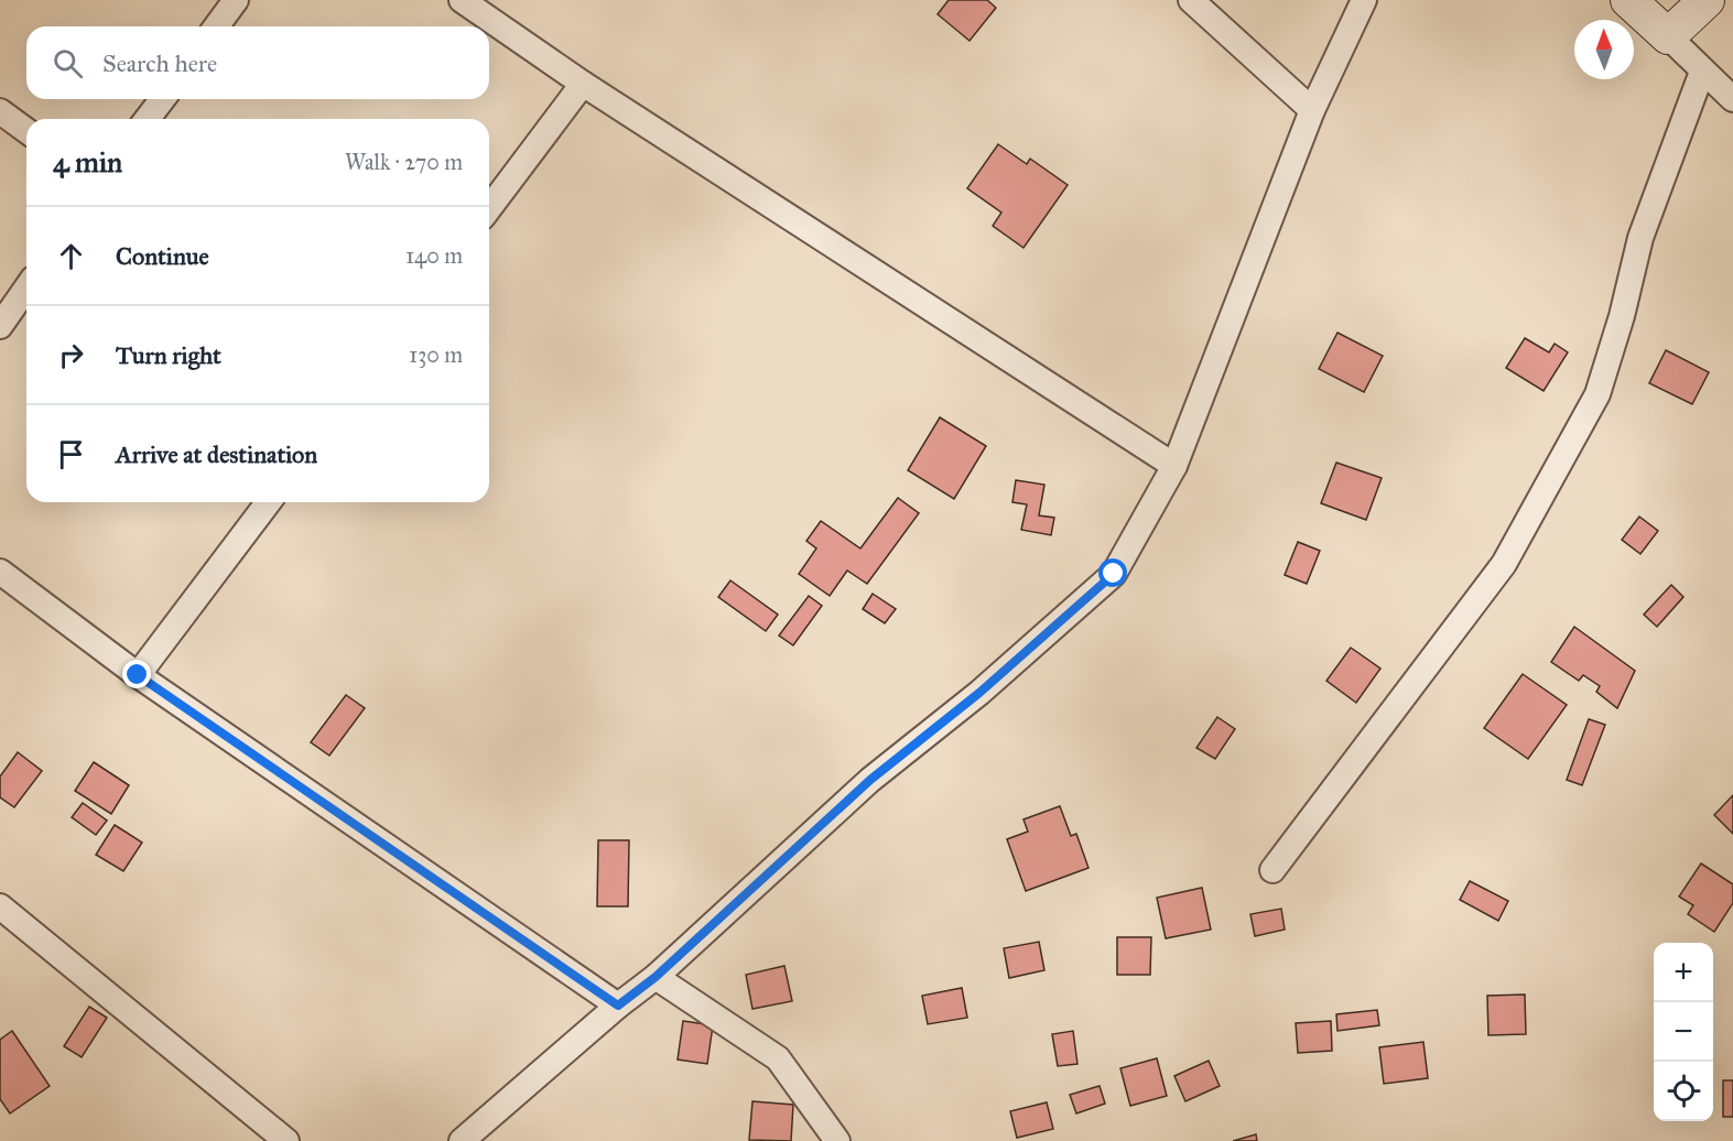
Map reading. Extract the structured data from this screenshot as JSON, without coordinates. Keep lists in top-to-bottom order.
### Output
{
  "north": "top",
  "page": {
    "search": "Search here",
    "heading": ["4 min", "Walk · 270 m"],
    "list": [
      ["Continue", "140 m"],
      ["Turn right", "130 m"],
      "Arrive at destination"
    ],
    "map_buttons": ["+", "−"]
  }
}
